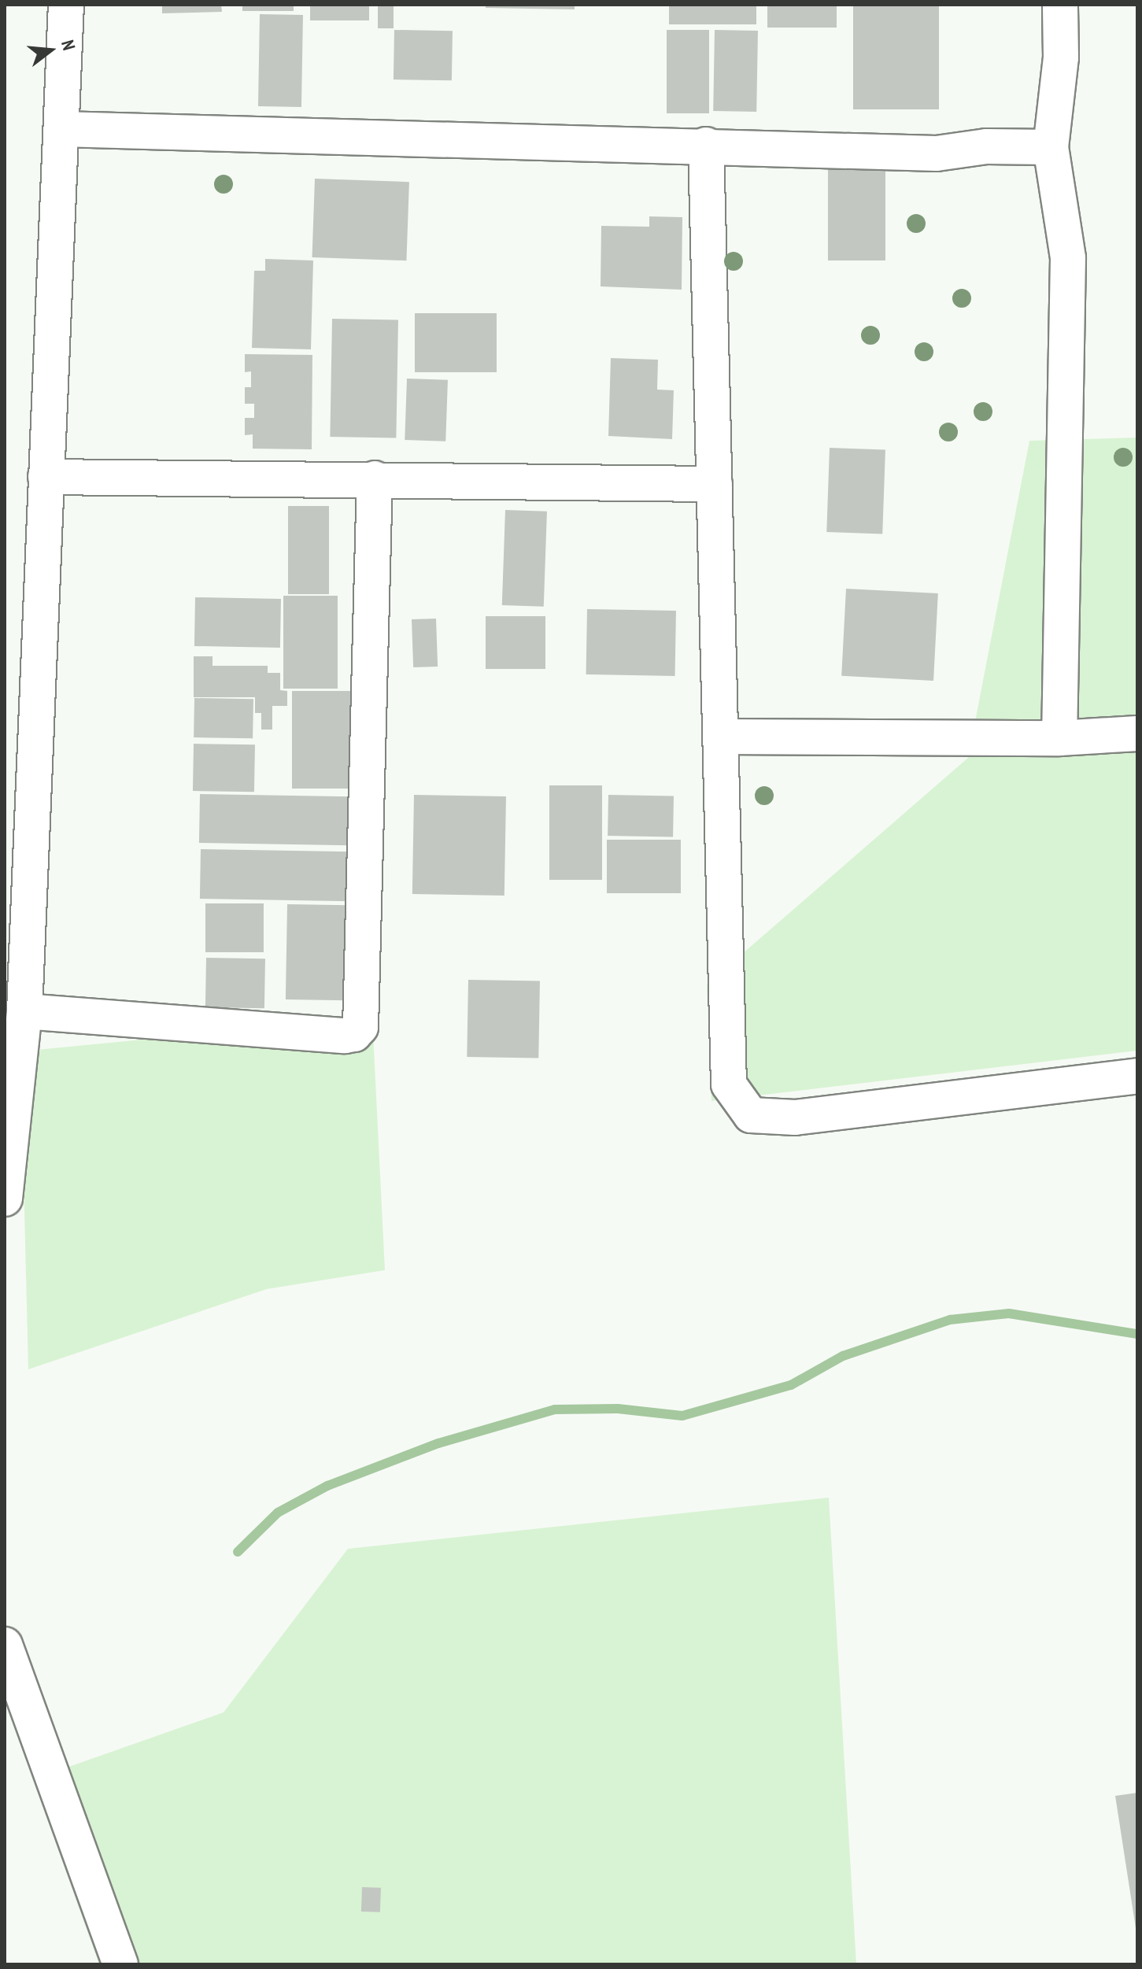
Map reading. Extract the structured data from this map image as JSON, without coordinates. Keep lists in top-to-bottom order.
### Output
{
  "north": "right"
}
